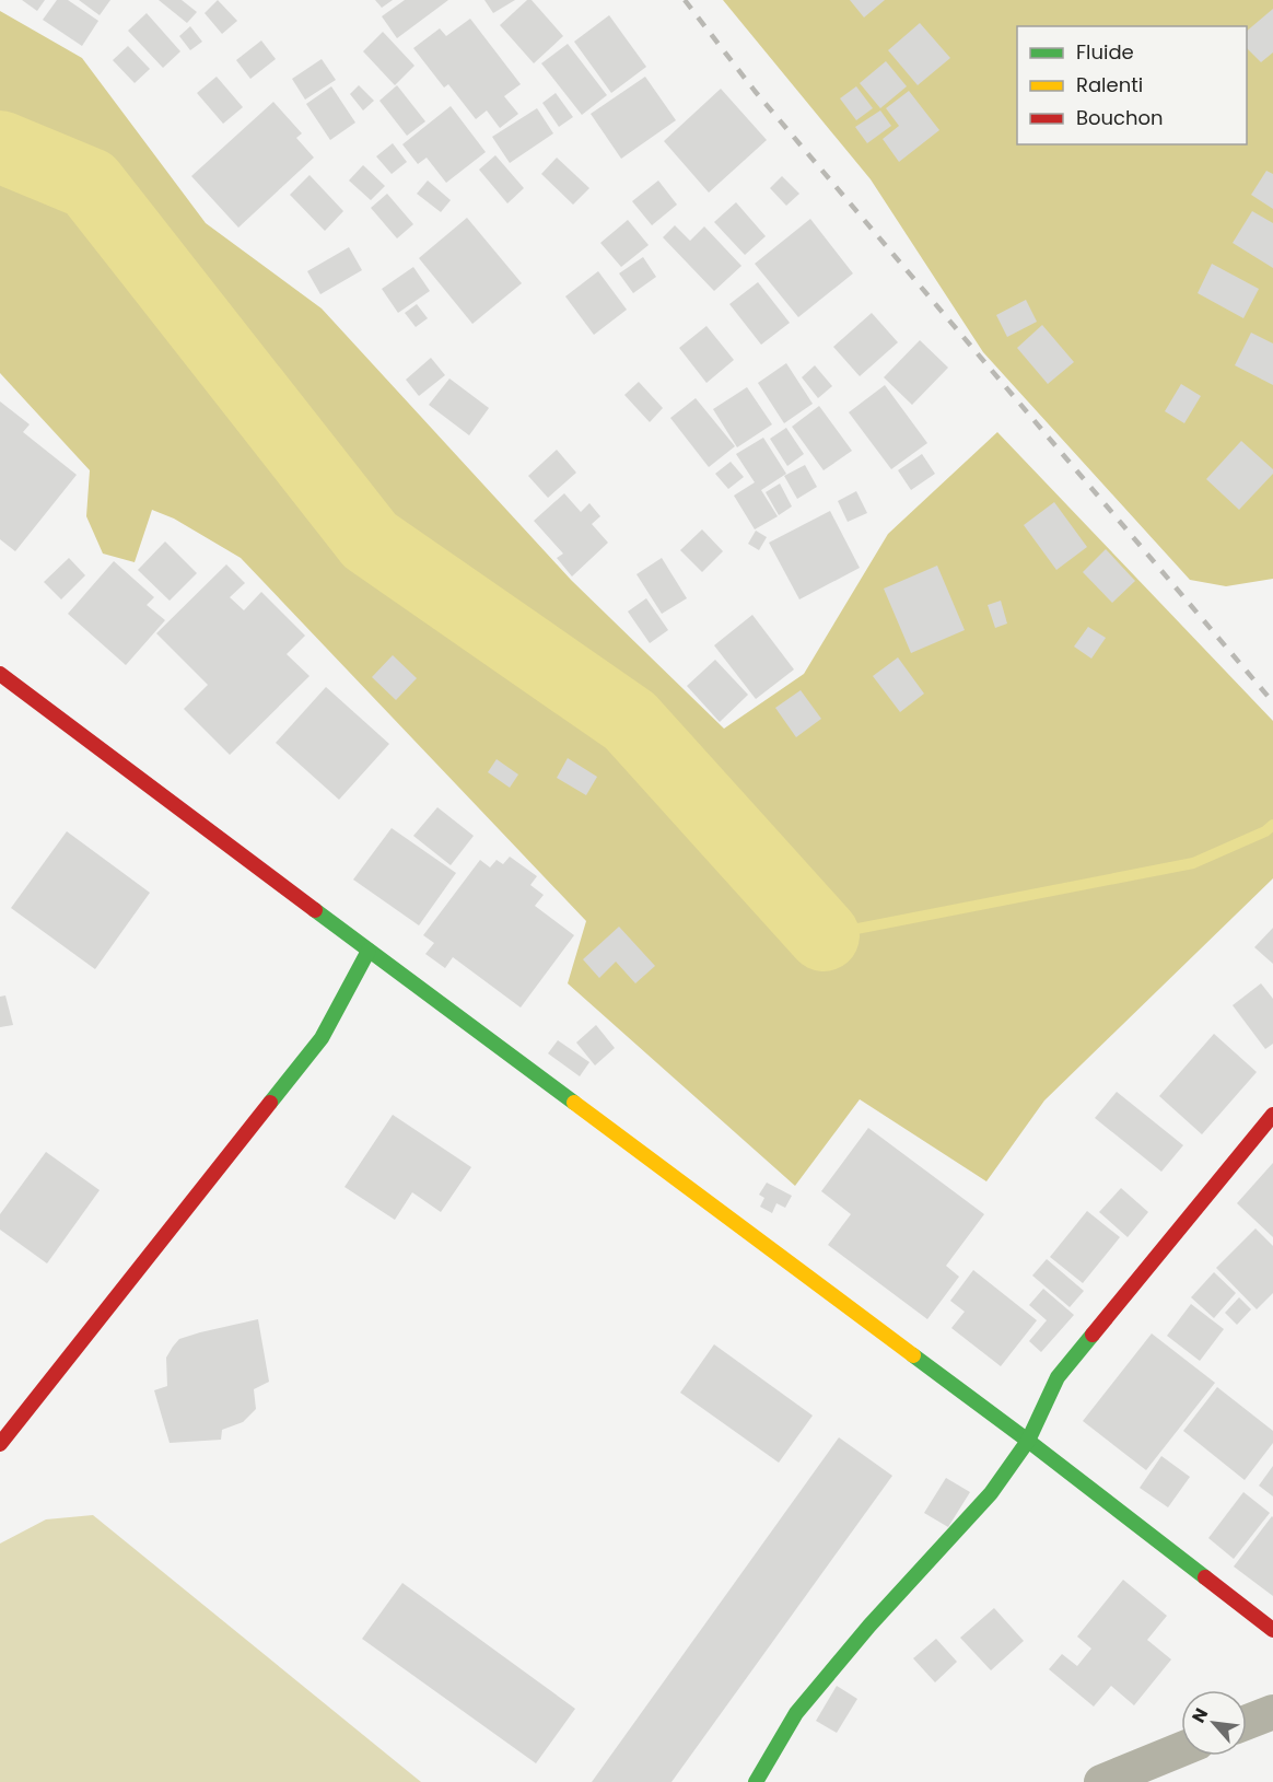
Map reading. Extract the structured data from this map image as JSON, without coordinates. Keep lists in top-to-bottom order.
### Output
{
  "legend": ["Fluide", "Ralenti", "Bouchon"],
  "north": "top left"
}
